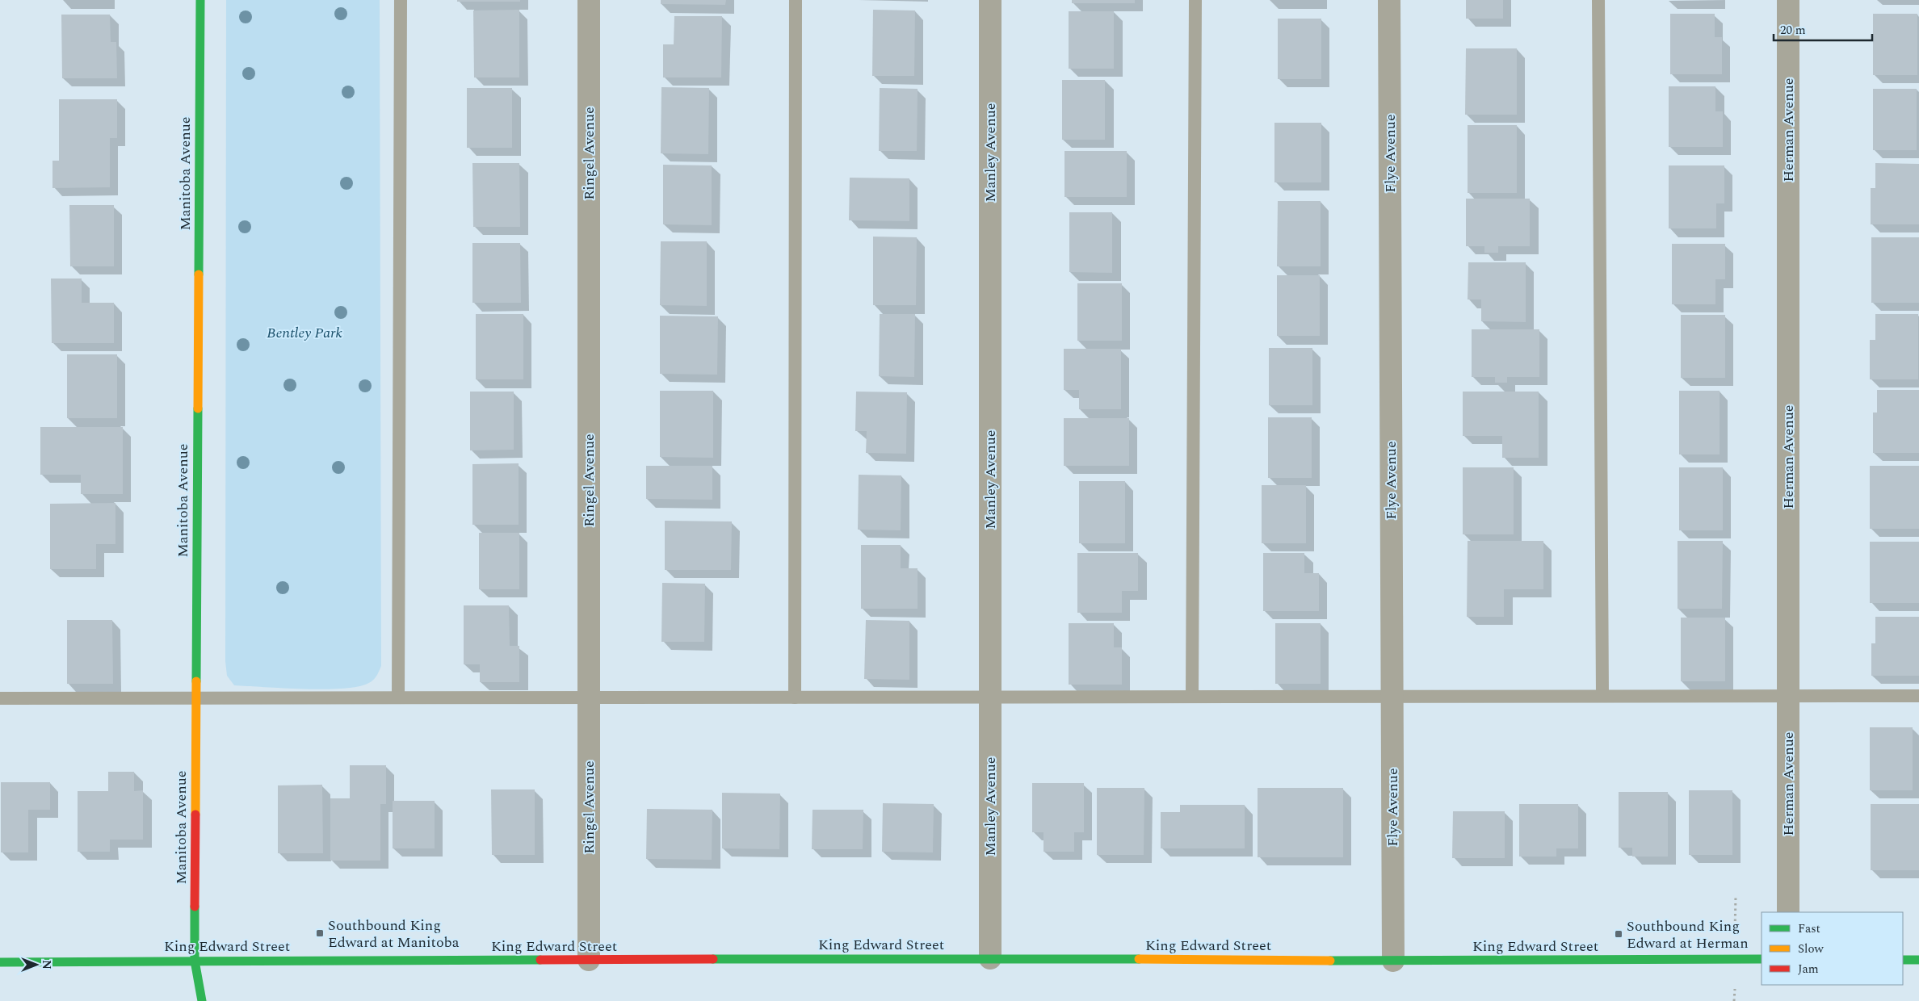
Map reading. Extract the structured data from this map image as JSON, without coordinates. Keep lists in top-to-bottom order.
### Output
{
  "streets": {
    "street": [
      "Herman Avenue",
      "Manley Avenue",
      "Ringel Avenue",
      "Flye Avenue",
      "Manitoba Avenue",
      "King Edward Street"
    ]
  },
  "crossings": [
    ["Manley Avenue", "King Edward Street"],
    ["Ringel Avenue", "King Edward Street"],
    ["Flye Avenue", "King Edward Street"],
    ["Manitoba Avenue", "King Edward Street"]
  ],
  "parks": ["Bentley Park"],
  "places": {
    "transit": ["Southbound King Edward at Manitoba", "Southbound King Edward at Herman"]
  },
  "legend": ["Fast", "Slow", "Jam"],
  "scale_bar": "20 m",
  "north": "right"
}
